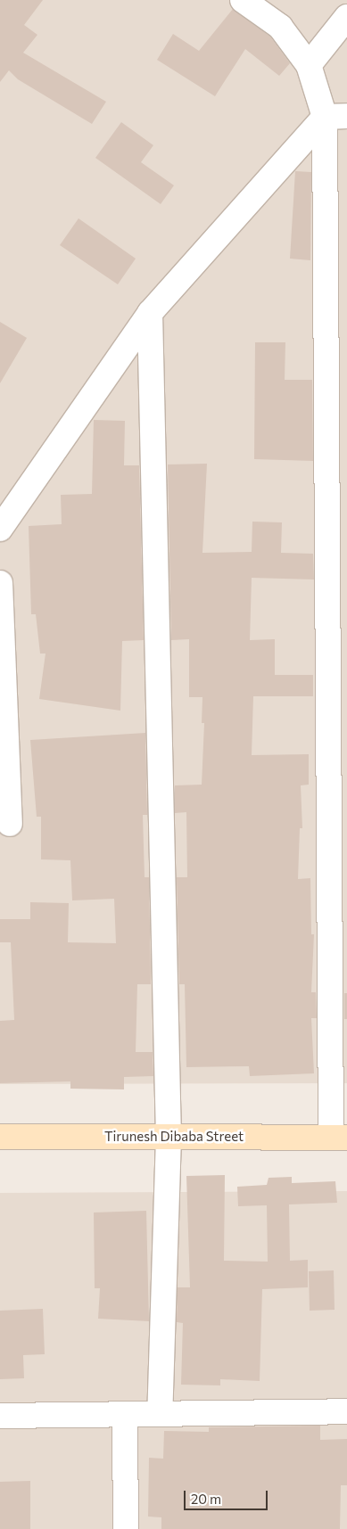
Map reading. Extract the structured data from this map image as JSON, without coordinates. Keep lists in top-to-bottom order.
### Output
{
  "streets": {
    "main road": ["Tirunesh Dibaba Street"]
  },
  "scale_bar": "20 m"
}
